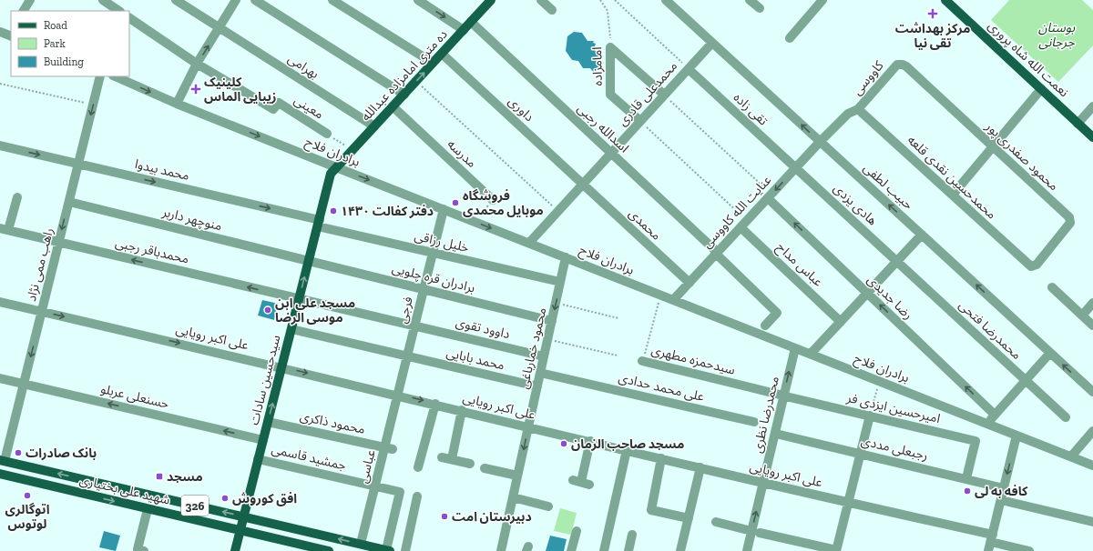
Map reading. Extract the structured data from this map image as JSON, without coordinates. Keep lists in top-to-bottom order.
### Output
{
  "streets": {
    "main road": [
      "نعمت الله شاه پروری",
      "ده متری امامزاده عبدالله",
      "سیدحسین سادات",
      "شهید علی بختیاری",
      "326"
    ],
    "street": [
      "بهرامی",
      "امامزاده",
      "کاووسی",
      "محمدعلی قادری",
      "معینی",
      "داوری",
      "تقی زاده",
      "اسدالله رجبی",
      "برادران فلاح",
      "مدرسه",
      "محمود صفدری پور",
      "محمد بیدوا",
      "محمدحسین نقدی قلعه",
      "حبیب لطفی",
      "هادی یزدی",
      "عنایت‌ الله کاووسی",
      "منوچهر داربر",
      "محمدی",
      "خلیل رزاقی",
      "محمدباقر رجبی",
      "راهب ممی نژاد",
      "عباس مداح",
      "برادران قره چلویی",
      "رضا جدیدی",
      "فرجی",
      "داوود تقوی",
      "محمدرضا فتحی",
      "علی اکبر رویایی",
      "محمود خمارباغی",
      "محمد بابایی",
      "سیدحمزه مطهری",
      "علی محمد حدادی",
      "حسنعلی عربلو",
      "امیرحسین ایزدی فر",
      "محمدرضا نظری",
      "محمود ذاکری",
      "رجبعلی مددی",
      "جمشید قاسمی",
      "عباسی"
    ]
  },
  "crossings": [
    ["بهرامی", "ده متری امامزاده عبدالله"],
    ["امامزاده", "محمدعلی قادری"],
    ["ده متری امامزاده عبدالله", "معینی"],
    ["ده متری امامزاده عبدالله", "داوری"],
    ["ده متری امامزاده عبدالله", "اسدالله رجبی"],
    ["ده متری امامزاده عبدالله", "برادران فلاح"],
    ["ده متری امامزاده عبدالله", "مدرسه"],
    ["ده متری امامزاده عبدالله", "سیدحسین سادات"],
    ["کاووسی", "محمود صفدری پور"],
    ["کاووسی", "محمدحسین نقدی قلعه"],
    ["کاووسی", "حبیب لطفی"],
    ["کاووسی", "عنایت‌ الله کاووسی"],
    ["محمدعلی قادری", "داوری"],
    ["محمدعلی قادری", "تقی زاده"],
    ["محمدعلی قادری", "اسدالله رجبی"],
    ["محمدعلی قادری", "برادران فلاح"],
    ["محمدعلی قادری", "حبیب لطفی"],
    ["محمدعلی قادری", "محمدی"],
    ["داوری", "محمدی"],
    ["تقی زاده", "هادی یزدی"],
    ["تقی زاده", "عنایت‌ الله کاووسی"],
    ["اسدالله رجبی", "عنایت‌ الله کاووسی"],
    ["برادران فلاح", "عنایت‌ الله کاووسی"],
    ["برادران فلاح", "فرجی"],
    ["برادران فلاح", "محمود خمارباغی"],
    ["برادران فلاح", "سیدحمزه مطهری"],
    ["برادران فلاح", "سیدحسین سادات"],
    ["برادران فلاح", "محمدرضا نظری"],
    ["محمود صفدری پور", "محمدحسین نقدی قلعه"],
    ["محمد بیدوا", "خلیل رزاقی"],
    ["محمد بیدوا", "راهب ممی نژاد"],
    ["محمد بیدوا", "سیدحسین سادات"],
    ["حبیب لطفی", "عنایت‌ الله کاووسی"],
    ["هادی یزدی", "عنایت‌ الله کاووسی"],
    ["هادی یزدی", "محمدرضا فتحی"],
    ["عنایت‌ الله کاووسی", "محمدی"],
    ["عنایت‌ الله کاووسی", "عباس مداح"],
    ["عنایت‌ الله کاووسی", "رضا جدیدی"],
    ["منوچهر داربر", "راهب ممی نژاد"],
    ["منوچهر داربر", "برادران قره چلویی"],
    ["منوچهر داربر", "سیدحسین سادات"],
    ["خلیل رزاقی", "فرجی"],
    ["خلیل رزاقی", "محمود خمارباغی"],
    ["خلیل رزاقی", "سیدحسین سادات"],
    ["محمدباقر رجبی", "راهب ممی نژاد"],
    ["محمدباقر رجبی", "فرجی"],
    ["محمدباقر رجبی", "داوود تقوی"],
    ["محمدباقر رجبی", "سیدحسین سادات"],
    ["راهب ممی نژاد", "علی اکبر رویایی"],
    ["راهب ممی نژاد", "حسنعلی عربلو"],
    ["راهب ممی نژاد", "شهید علی بختیاری"],
    ["برادران قره چلویی", "فرجی"],
    ["برادران قره چلویی", "محمود خمارباغی"],
    ["برادران قره چلویی", "سیدحسین سادات"],
    ["فرجی", "داوود تقوی"],
    ["فرجی", "علی اکبر رویایی"],
    ["فرجی", "محمد بابایی"],
    ["فرجی", "عباسی"],
    ["داوود تقوی", "محمود خمارباغی"],
    ["علی اکبر رویایی", "محمود خمارباغی"],
    ["علی اکبر رویایی", "سیدحسین سادات"],
    ["علی اکبر رویایی", "محمدرضا نظری"],
    ["علی اکبر رویایی", "عباسی"],
    ["محمود خمارباغی", "محمد بابایی"],
    ["محمود خمارباغی", "علی محمد حدادی"],
    ["محمد بابایی", "سیدحسین سادات"],
    ["سیدحمزه مطهری", "امیرحسین ایزدی فر"],
    ["سیدحمزه مطهری", "محمدرضا نظری"],
    ["سیدحسین سادات", "حسنعلی عربلو"],
    ["سیدحسین سادات", "محمود ذاکری"],
    ["سیدحسین سادات", "جمشید قاسمی"],
    ["سیدحسین سادات", "شهید علی بختیاری"],
    ["امیرحسین ایزدی فر", "محمدرضا نظری"],
    ["امیرحسین ایزدی فر", "رجبعلی مددی"],
    ["محمود ذاکری", "عباسی"],
    ["جمشید قاسمی", "عباسی"],
    ["جمشید قاسمی", "شهید علی بختیاری"],
    ["عباسی", "شهید علی بختیاری"]
  ],
  "one_way": [
    "برادران فلاح",
    "محمد بیدوا",
    "حبیب لطفی",
    "محمدباقر رجبی",
    "راهب ممی نژاد",
    "رضا جدیدی",
    "علی اکبر رویایی",
    "حسنعلی عربلو"
  ],
  "parks": ["بوستان جرجانی"],
  "places": {
    "health": ["مرکز بهداشت تقی نیا", "کلینیک زیبایی الماس"],
    "other": [
      "فروشگاه موبایل محمدی",
      "دفتر کفالت ۱۴۳۰",
      "مسجد علی ابن موسی الرضا",
      "مسجد صاحب الزمان",
      "بانک صادرات",
      "کافه به لی",
      "اتوگالری لوتوس",
      "افق کوروش",
      "دبیرستان امت"
    ],
    "transit": ["مسجد"]
  },
  "legend": ["Road", "Park", "Building"]
}
